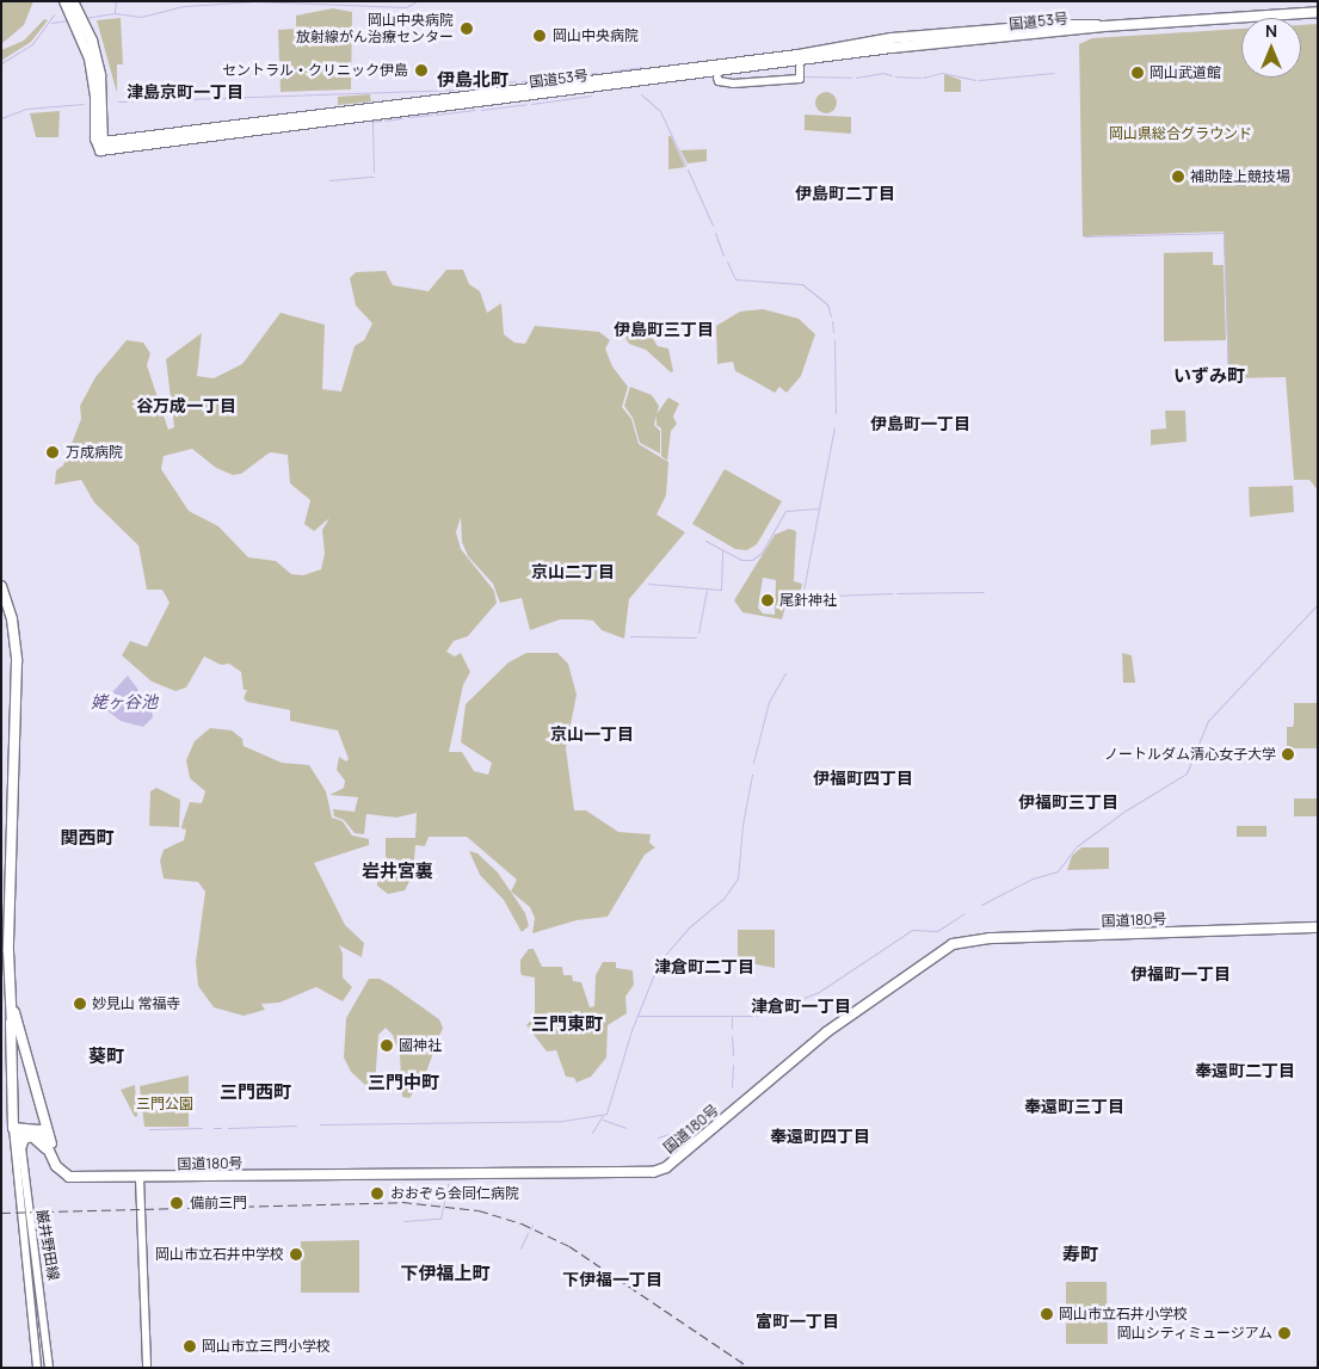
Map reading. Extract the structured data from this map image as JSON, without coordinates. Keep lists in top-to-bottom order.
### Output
{
  "streets": {
    "highway": ["国道53号", "国道180号"],
    "main road": ["巌井野田線"]
  },
  "crossings": [
    ["国道180号", "巌井野田線"]
  ],
  "districts": [
    "伊島北町",
    "津島京町一丁目",
    "伊島町二丁目",
    "伊島町三丁目",
    "いずみ町",
    "谷万成一丁目",
    "伊島町一丁目",
    "京山二丁目",
    "京山一丁目",
    "伊福町四丁目",
    "伊福町三丁目",
    "関西町",
    "岩井宮裏",
    "津倉町二丁目",
    "伊福町一丁目",
    "津倉町一丁目",
    "三門東町",
    "葵町",
    "奉還町二丁目",
    "三門中町",
    "三門西町",
    "奉還町三丁目",
    "奉還町四丁目",
    "寿町",
    "下伊福上町",
    "下伊福一丁目",
    "富町一丁目"
  ],
  "water": ["姥ヶ谷池"],
  "parks": ["岡山県総合グラウンド", "三門公園"],
  "places": [
    "岡山中央病院 放射線がん治療センター",
    "岡山中央病院",
    "セントラル・クリニック伊島",
    "岡山武道館",
    "補助陸上競技場",
    "万成病院",
    "尾針神社",
    "ノートルダム清心女子大学",
    "妙見山 常福寺",
    "國神社",
    "おおぞら会同仁病院",
    "備前三門",
    "岡山市立石井中学校",
    "岡山市立石井小学校",
    "岡山シティミュージアム",
    "岡山市立三門小学校"
  ],
  "north": "top"
}
